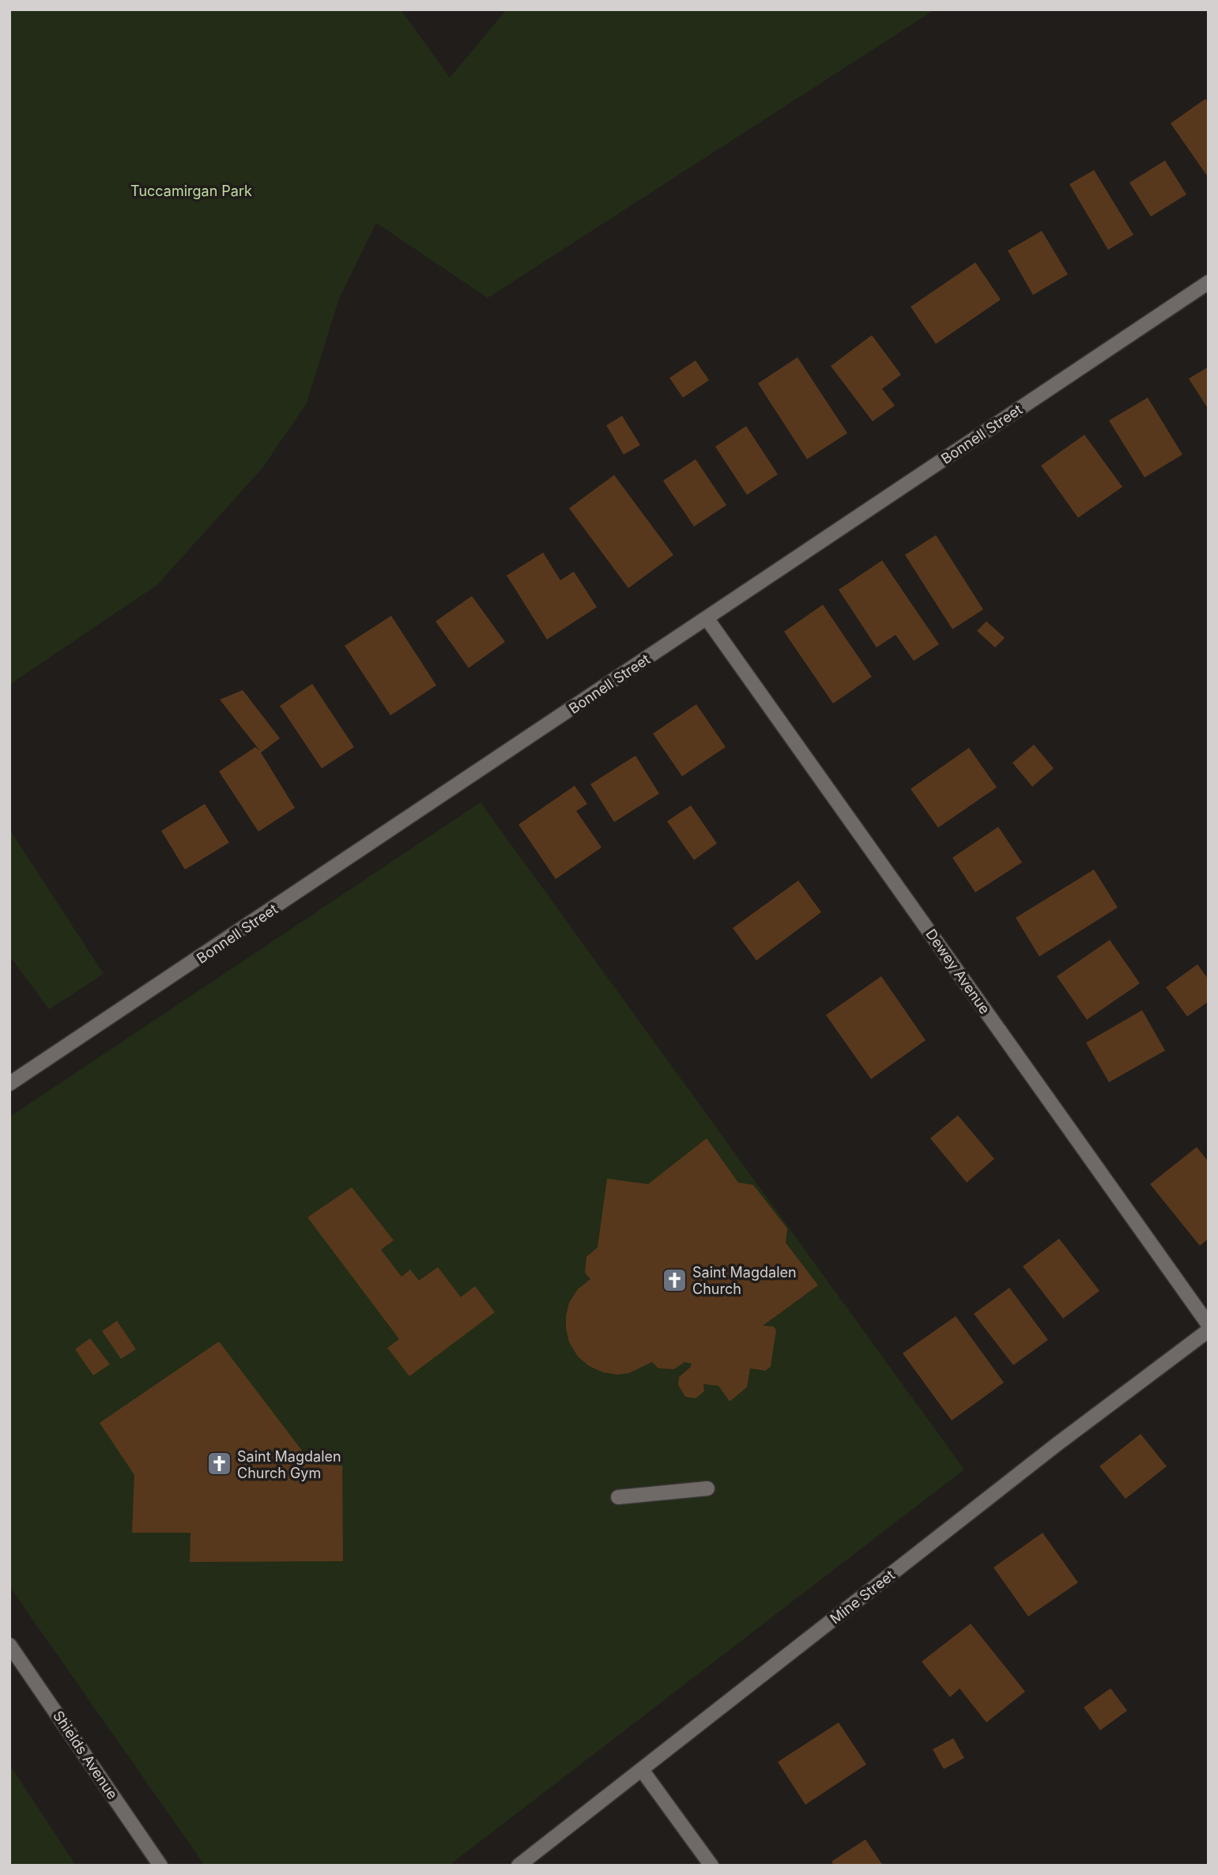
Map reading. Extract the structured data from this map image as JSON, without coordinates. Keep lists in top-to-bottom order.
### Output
{
  "streets": {
    "street": [
      "Bonnell Street",
      "Dewey Avenue",
      "Mine Street",
      "Shields Avenue"
    ]
  },
  "crossings": [
    ["Bonnell Street", "Dewey Avenue"]
  ],
  "parks": ["Tuccamirgan Park"],
  "places": {
    "church": ["Saint Magdalen Church", "Saint Magdalen Church Gym"]
  }
}
